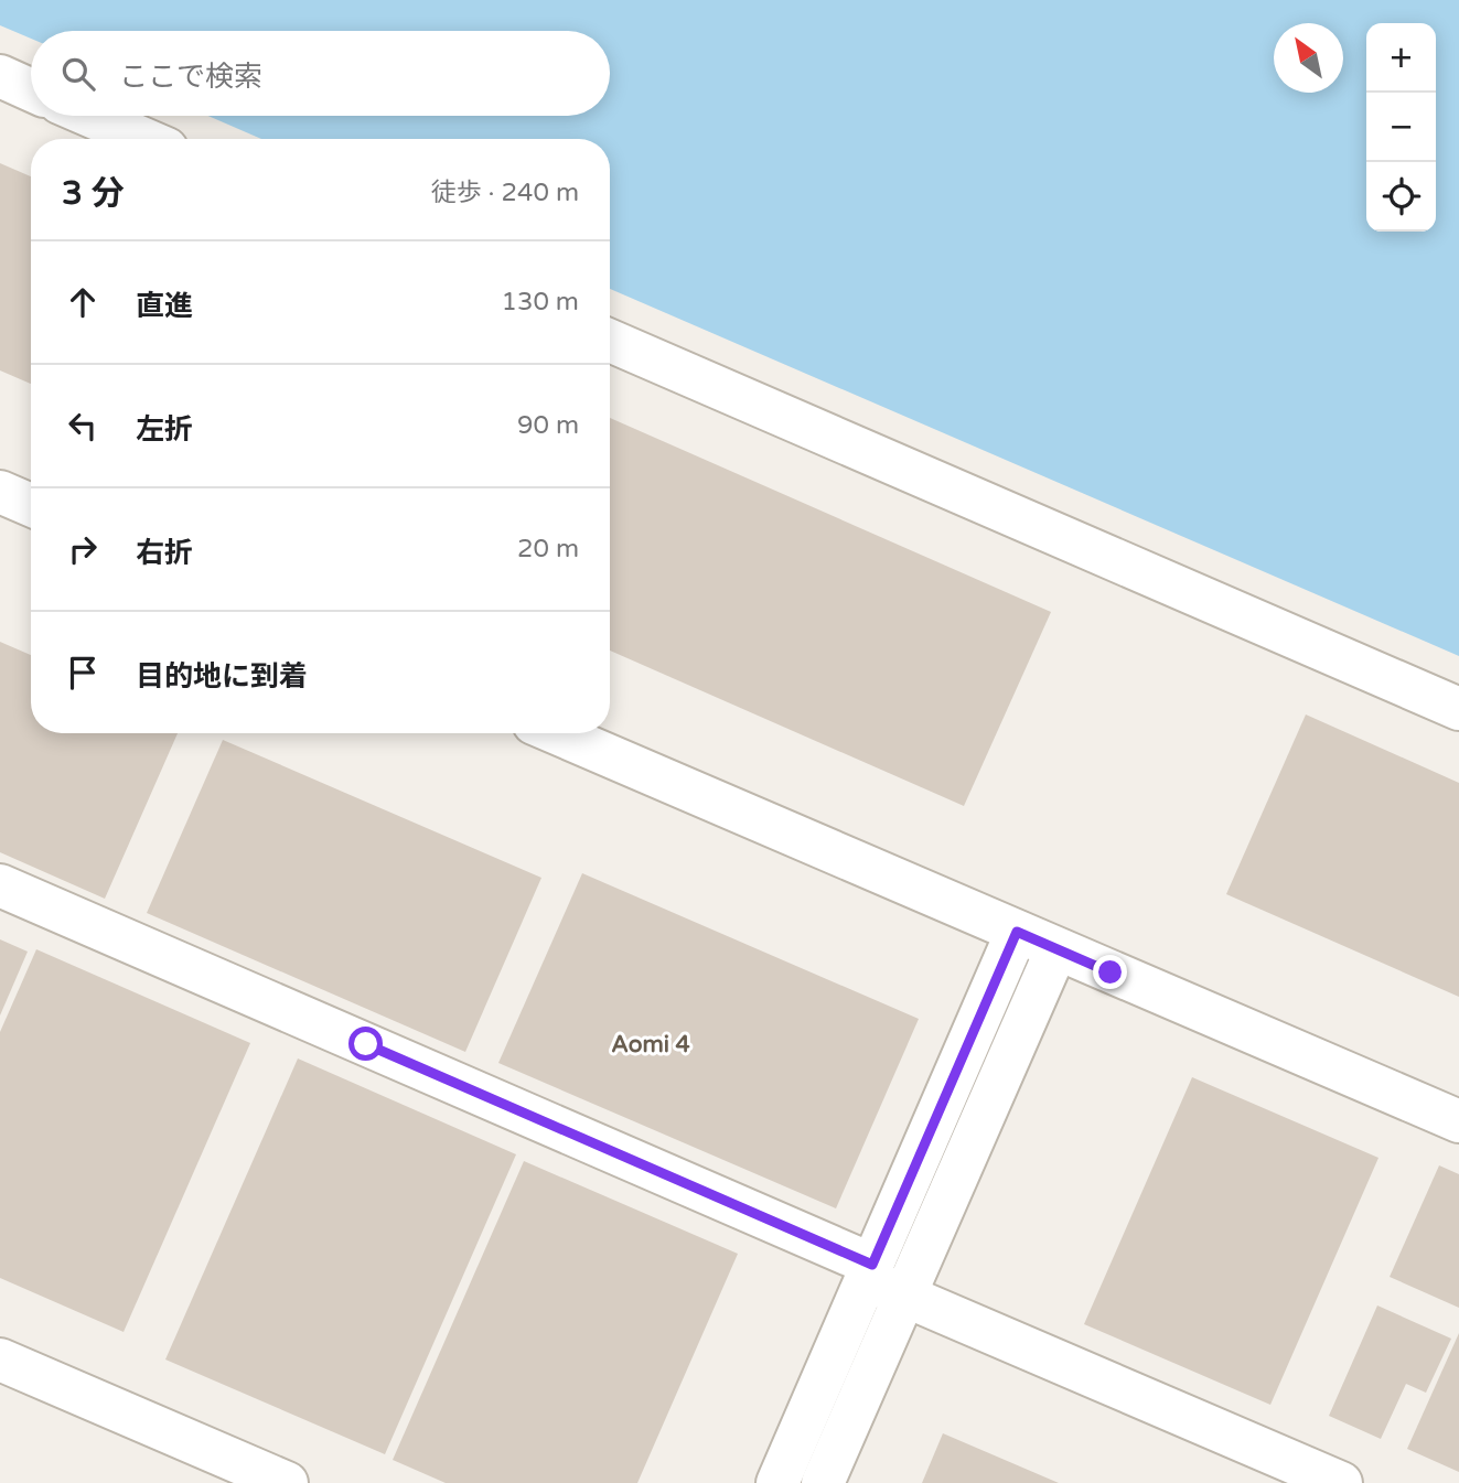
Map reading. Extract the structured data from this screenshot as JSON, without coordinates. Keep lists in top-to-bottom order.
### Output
{
  "districts": ["Aomi 4"],
  "north": "top left",
  "page": {
    "map_buttons": ["+", "−"],
    "search": "ここで検索",
    "heading": ["3 分", "徒歩 · 240 m"],
    "list": [
      ["直進", "130 m"],
      ["左折", "90 m"],
      ["右折", "20 m"],
      "目的地に到着"
    ]
  }
}
